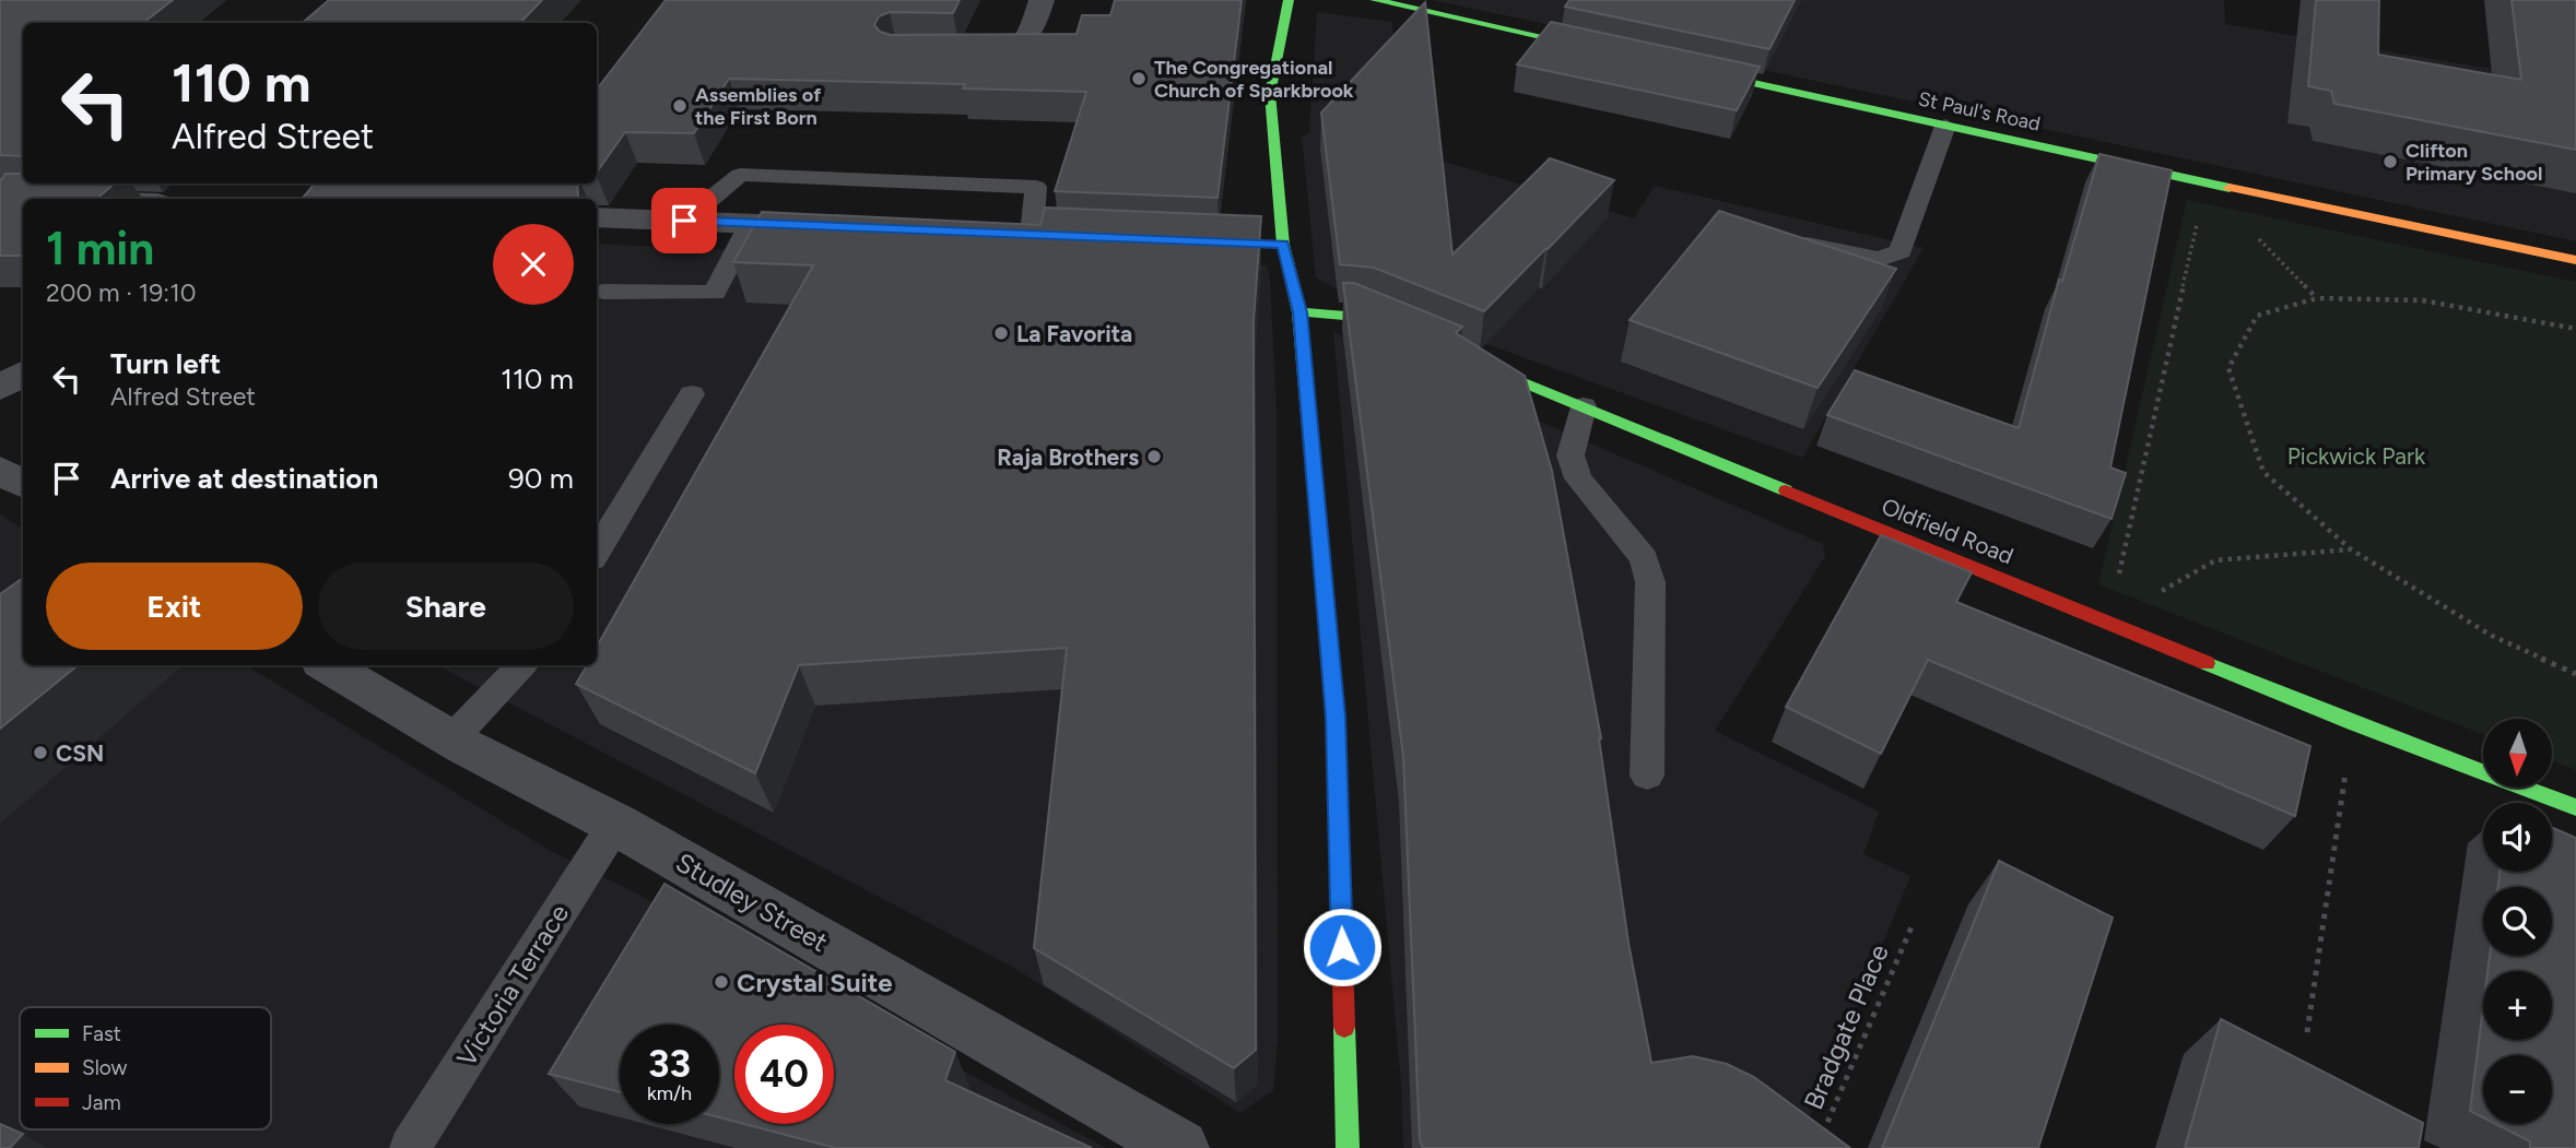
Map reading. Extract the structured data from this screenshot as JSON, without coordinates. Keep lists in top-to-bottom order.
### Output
{
  "streets": {
    "street": ["St Paul's Road", "Oldfield Road", "Studley Street"],
    "lane": ["Victoria Terrace"],
    "path": ["Bradgate Place"]
  },
  "crossings": [
    ["Studley Street", "Victoria Terrace"]
  ],
  "parks": ["Pickwick Park"],
  "places": [
    "The Congregational Church of Sparkbrook",
    "Assemblies of the First Born",
    "Clifton Primary School",
    "La Favorita",
    "Raja Brothers",
    "CSN",
    "Crystal Suite"
  ],
  "legend": ["Fast", "Slow", "Jam"],
  "north": "bottom",
  "page": {
    "turn": ["110 m", "Alfred Street"],
    "heading": ["1 min", "200 m · 19:10"],
    "list": [
      {
        "name": "Turn left",
        "note": "Alfred Street",
        "value": "110 m"
      },
      {
        "name": "Arrive at destination",
        "value": "90 m"
      }
    ],
    "buttons": ["Exit", "Share"],
    "map_buttons": ["+", "−"],
    "speed": "33 km/h",
    "limit": "40"
  }
}
